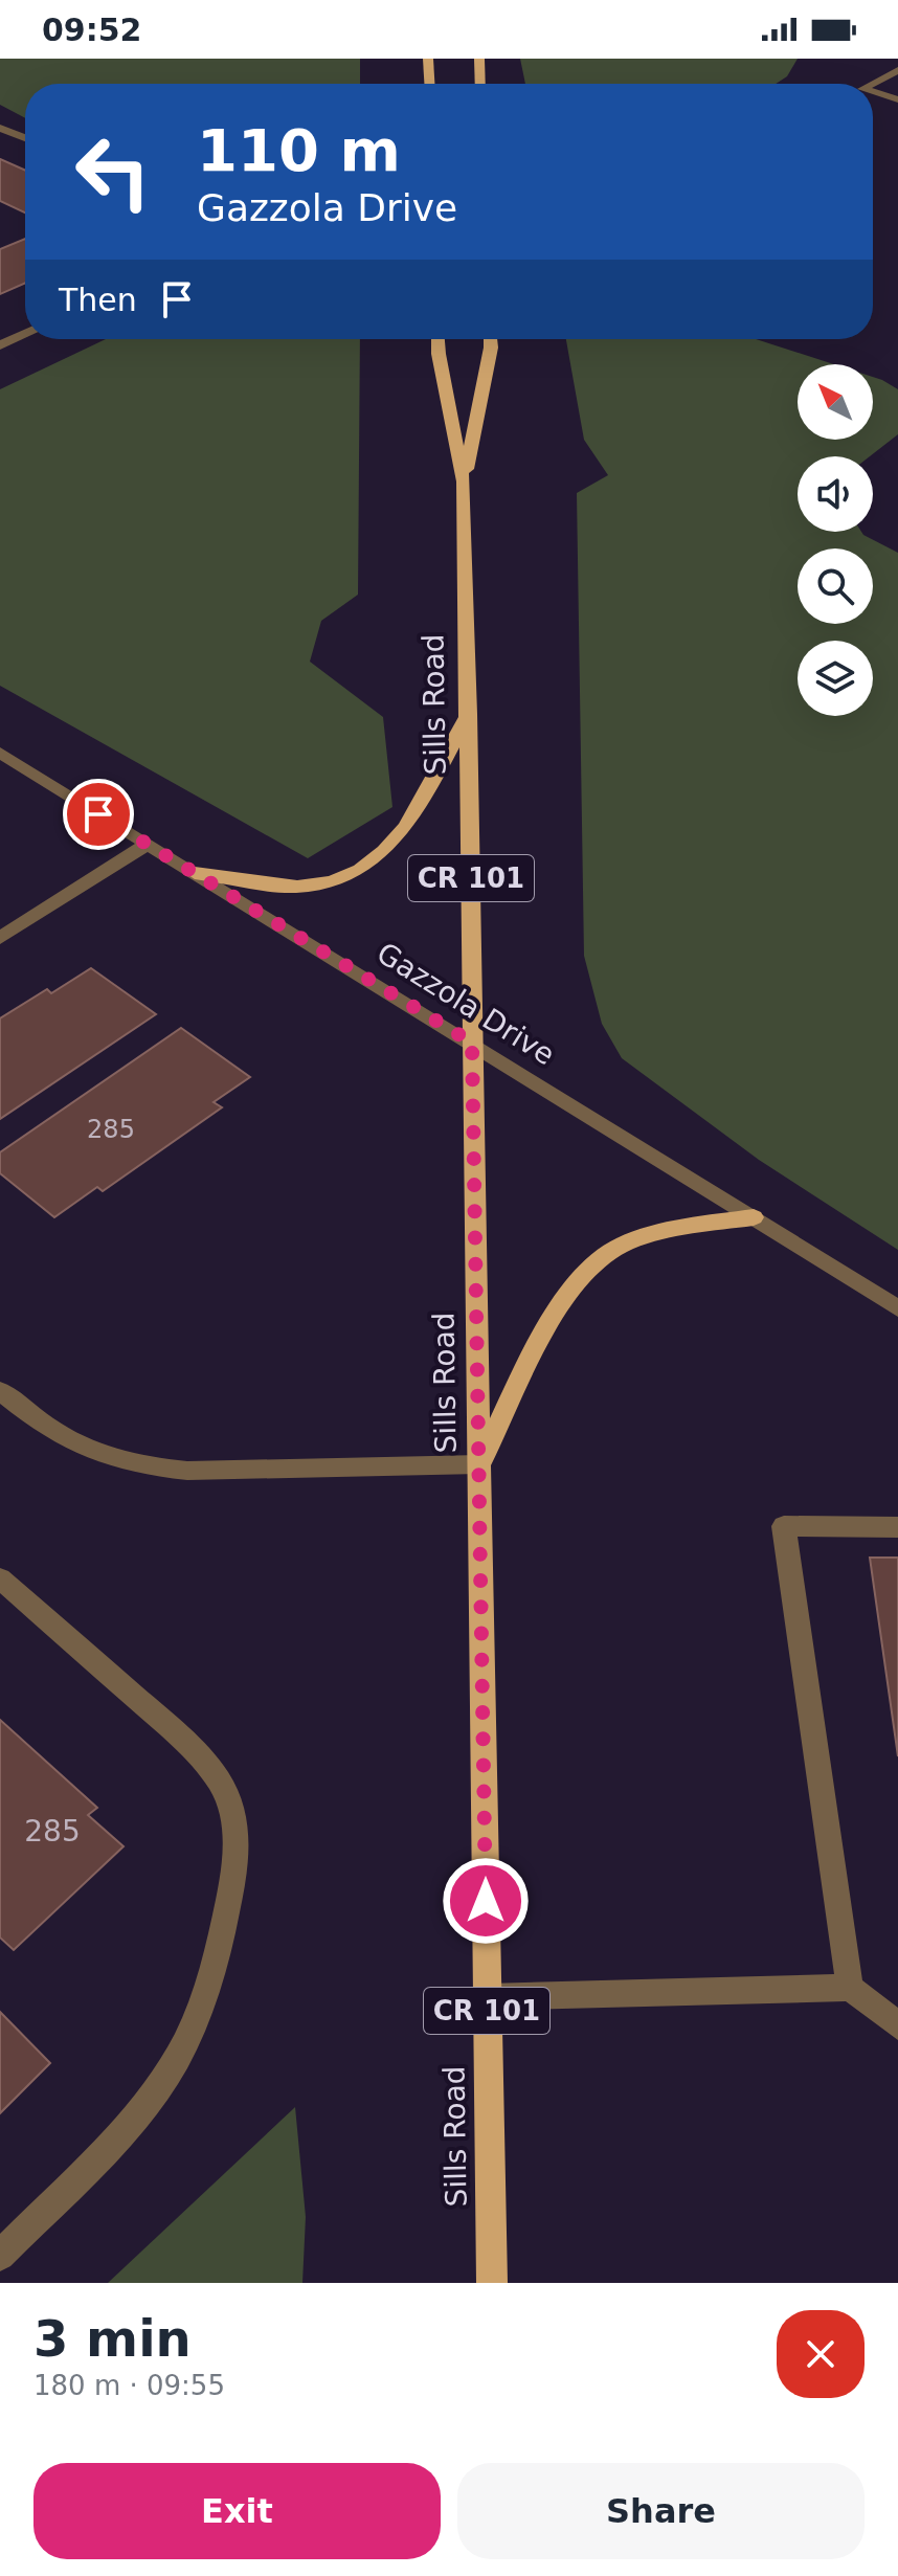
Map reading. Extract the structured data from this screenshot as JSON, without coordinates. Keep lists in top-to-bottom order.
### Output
{
  "streets": {
    "main road": ["Sills Road", "CR 101"],
    "street": ["Gazzola Drive"]
  },
  "crossings": [
    ["Sills Road", "Gazzola Drive"]
  ],
  "house_numbers": ["285", "285"],
  "north": "top left",
  "page": {
    "status": "09:52",
    "turn": ["110 m", "Gazzola Drive"],
    "then": "Then",
    "heading": ["3 min", "180 m · 09:55"],
    "buttons": ["Exit", "Share"]
  }
}
